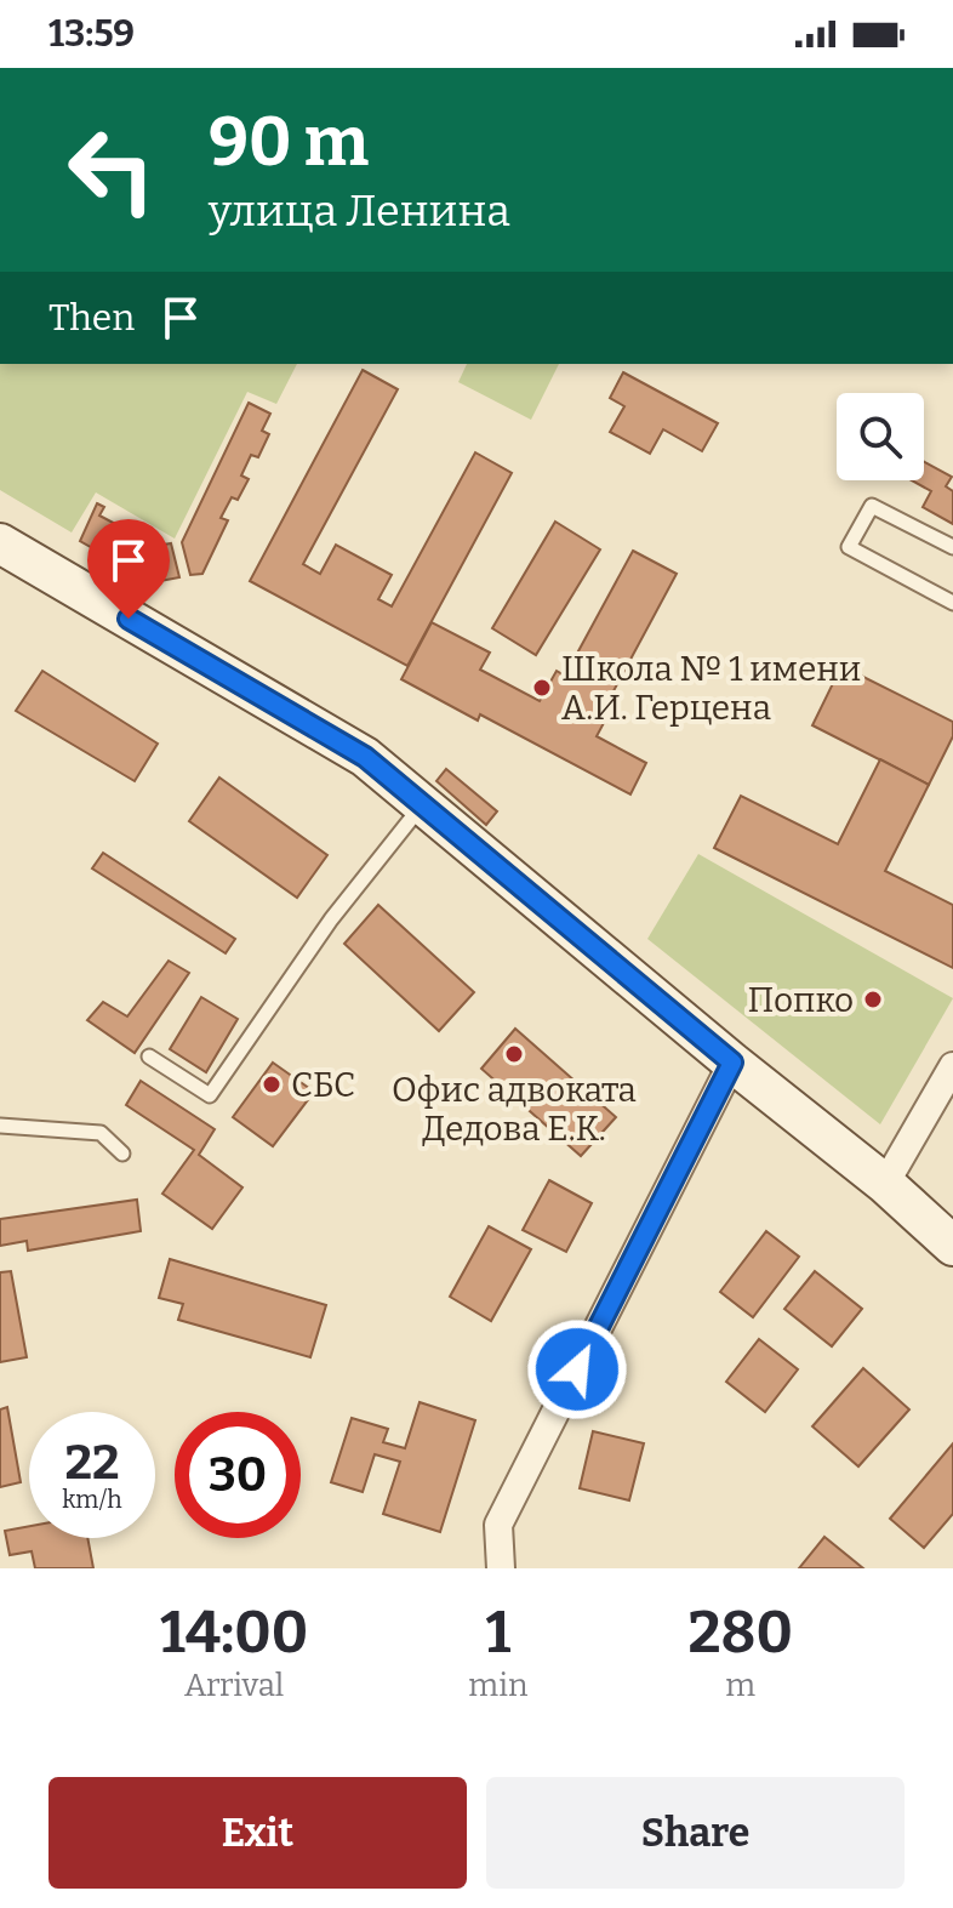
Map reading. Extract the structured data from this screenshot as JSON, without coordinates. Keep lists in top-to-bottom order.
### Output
{
  "places": [
    "Школа № 1 имени А.И. Герцена",
    "Попко",
    "Офис адвоката Дедова Е.К.",
    "СБС"
  ],
  "page": {
    "status": "13:59",
    "turn": ["90 m", "улица Ленина"],
    "then": "Then",
    "speed": "22 km/h",
    "limit": "30",
    "eta": [
      "14:00",
      "Arrival",
      "1",
      "min",
      "280",
      "m"
    ],
    "buttons": ["Exit", "Share"]
  }
}
